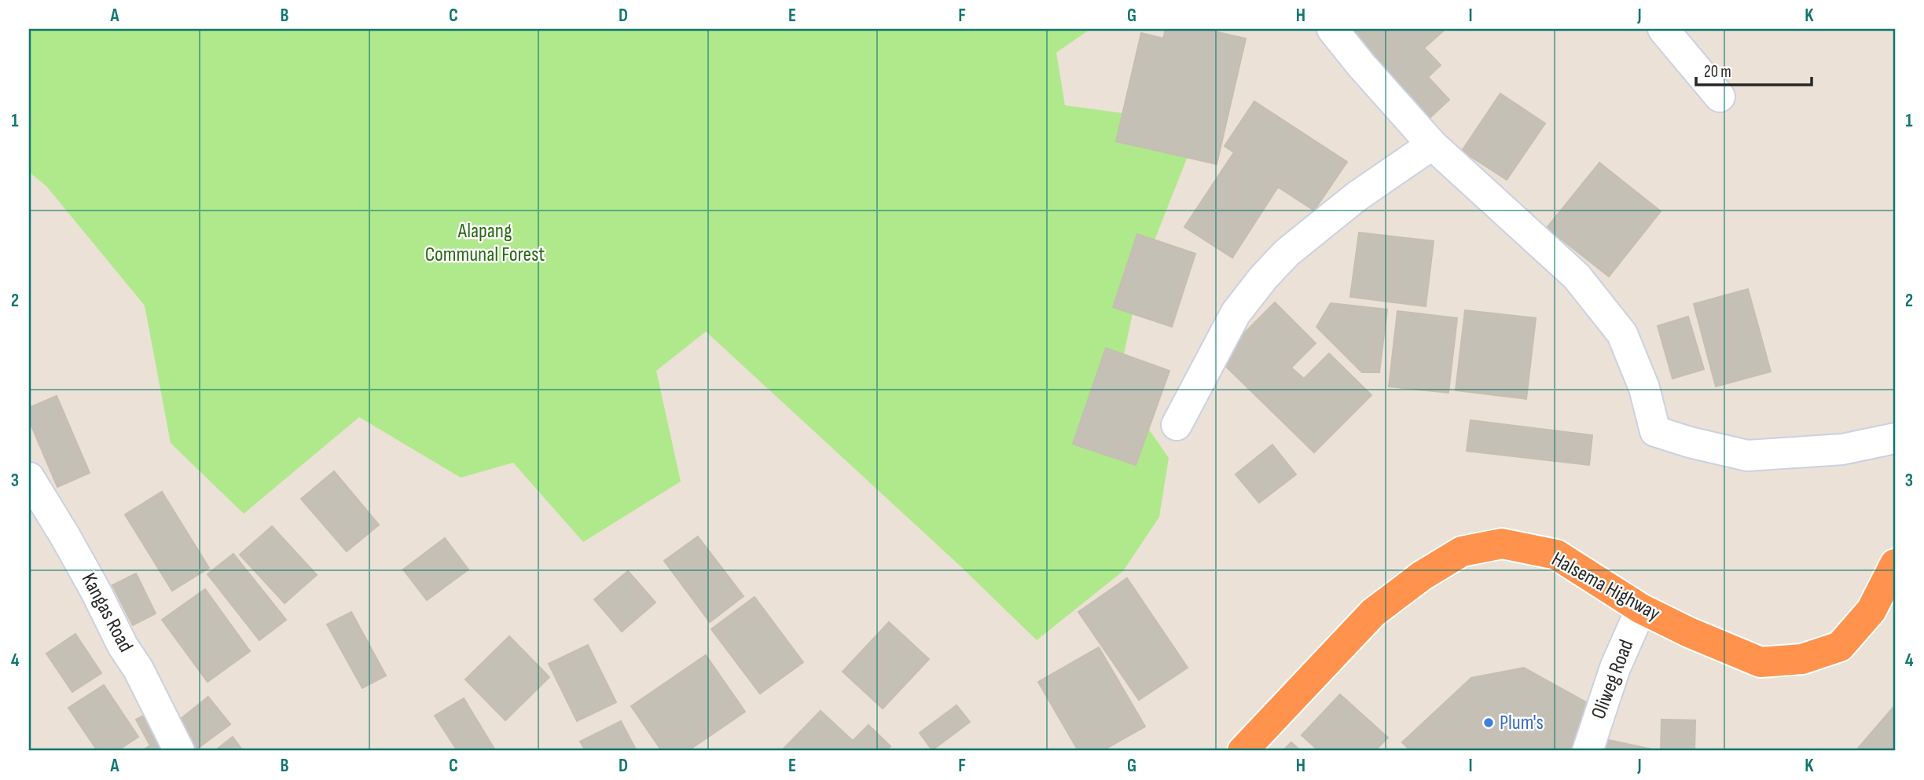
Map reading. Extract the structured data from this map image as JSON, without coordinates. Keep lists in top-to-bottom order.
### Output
{
  "streets": {
    "highway": ["Halsema Highway"],
    "street": ["Kangas Road", "Oliweg Road"]
  },
  "crossings": [
    ["Halsema Highway", "Oliweg Road"]
  ],
  "parks": ["Alapang Communal Forest"],
  "places": ["Plum's"],
  "scale_bar": "20 m",
  "grid": {
    "columns": [
      "A",
      "B",
      "C",
      "D",
      "E",
      "F",
      "G",
      "H",
      "I",
      "J",
      "K"
    ],
    "rows": [
      "1",
      "2",
      "3",
      "4"
    ]
  }
}
